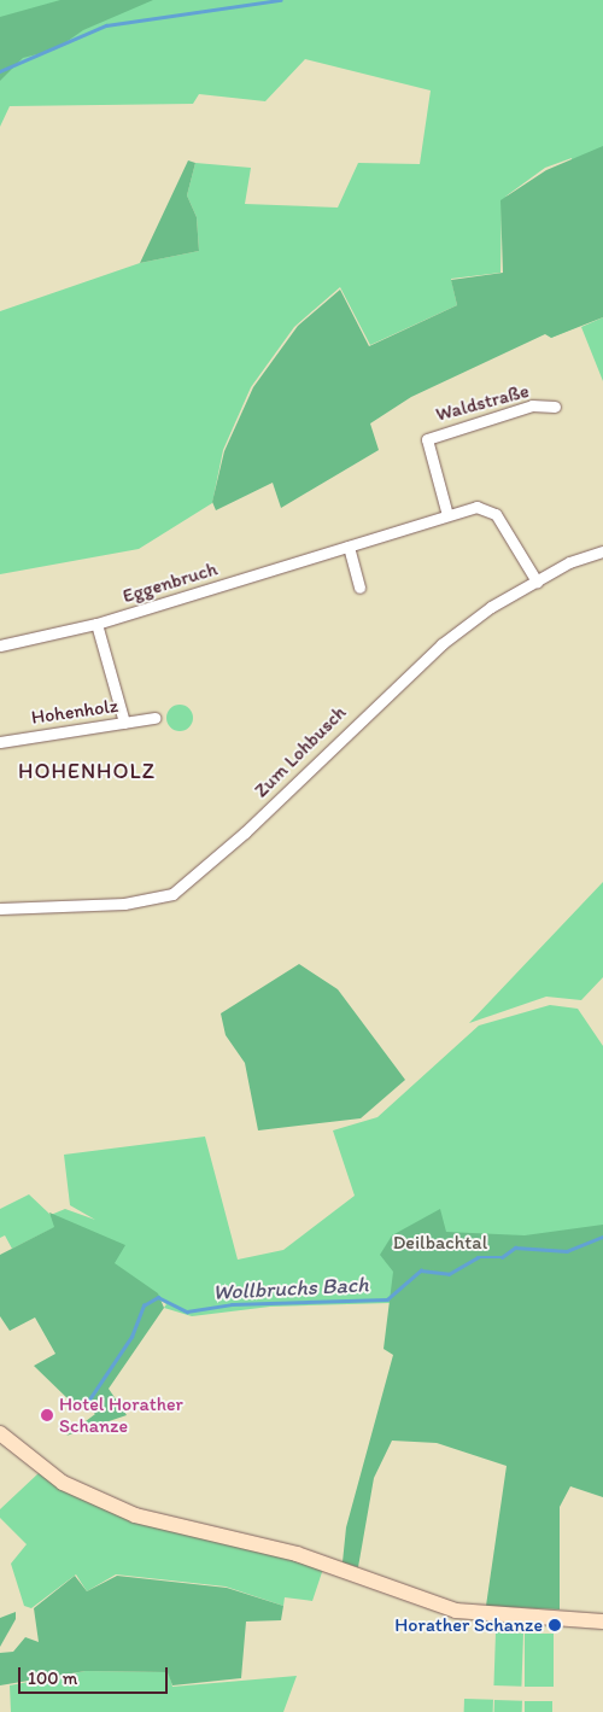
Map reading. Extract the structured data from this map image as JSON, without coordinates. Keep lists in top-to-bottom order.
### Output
{
  "streets": {
    "street": [
      "Waldstraße",
      "Eggenbruch",
      "Hohenholz",
      "Zum Lohbusch"
    ]
  },
  "crossings": [
    ["Waldstraße", "Eggenbruch"],
    ["Eggenbruch", "Zum Lohbusch"]
  ],
  "districts": ["HOHENHOLZ"],
  "water": ["Wollbruchs Bach"],
  "parks": ["Deilbachtal"],
  "places": ["Hotel Horather Schanze", "Horather Schanze"],
  "scale_bar": "100 m"
}
